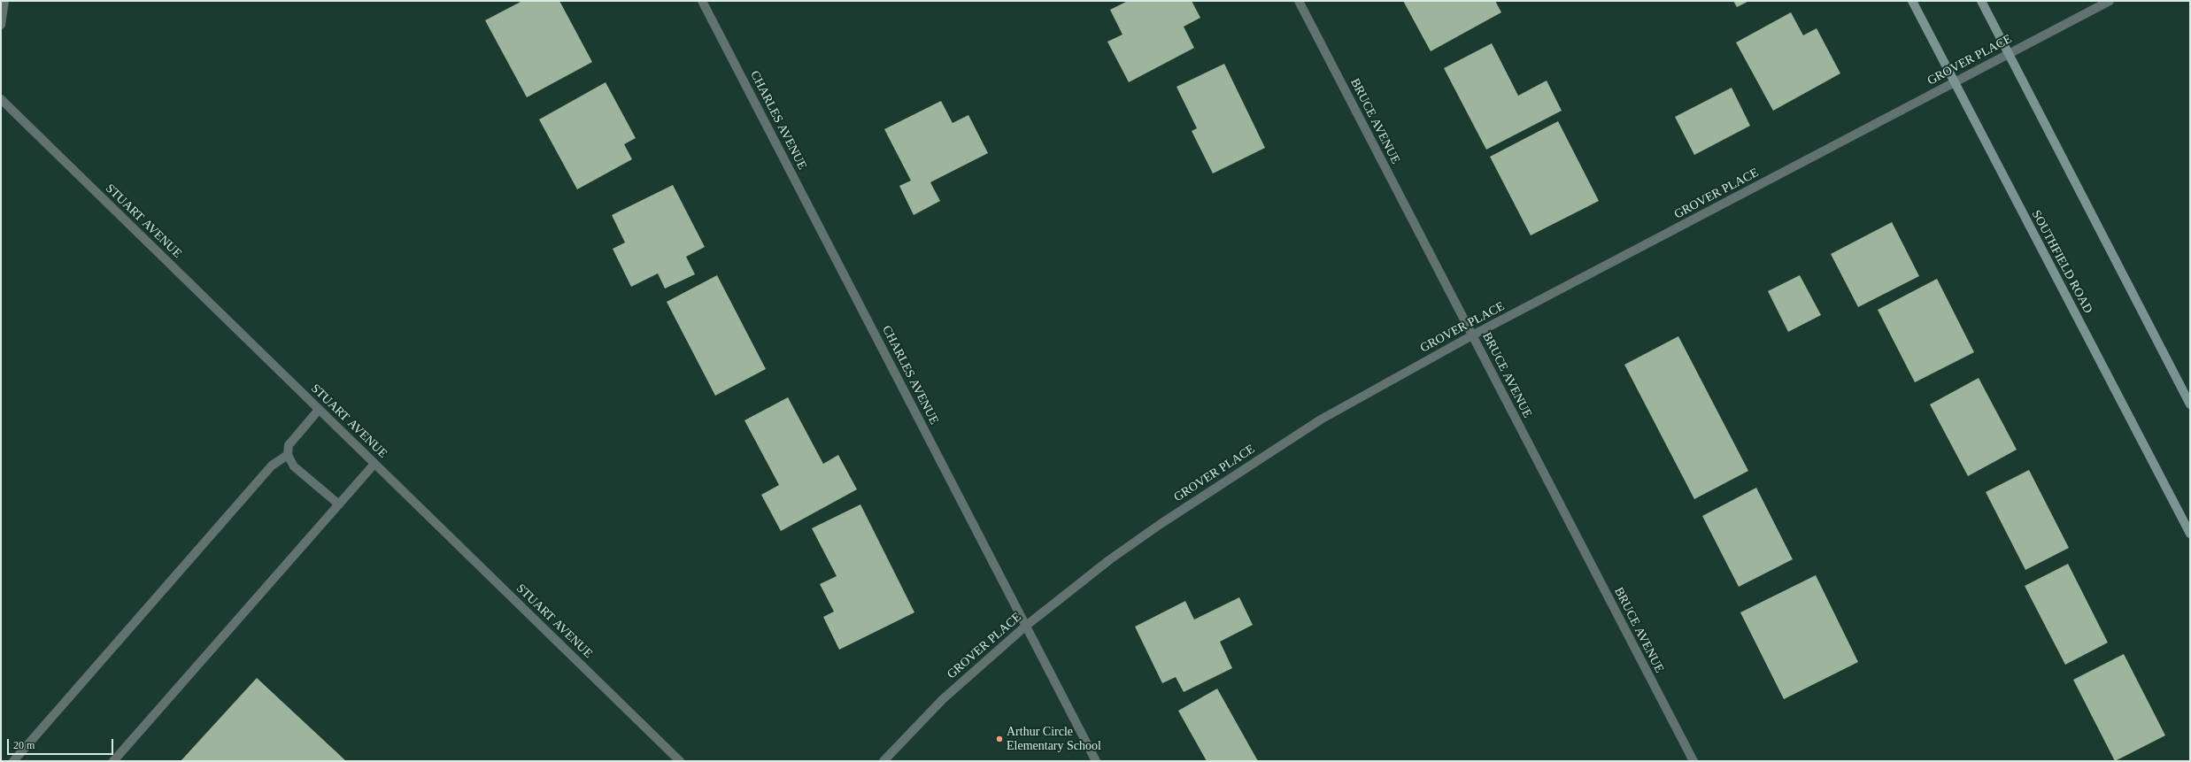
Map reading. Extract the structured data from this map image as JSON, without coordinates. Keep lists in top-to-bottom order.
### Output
{
  "streets": {
    "main road": ["SOUTHFIELD ROAD"],
    "street": [
      "GROVER PLACE",
      "CHARLES AVENUE",
      "BRUCE AVENUE",
      "STUART AVENUE"
    ]
  },
  "crossings": [
    ["GROVER PLACE", "CHARLES AVENUE"],
    ["GROVER PLACE", "BRUCE AVENUE"],
    ["GROVER PLACE", "SOUTHFIELD ROAD"]
  ],
  "places": ["Arthur Circle Elementary School"],
  "scale_bar": "20 m"
}
